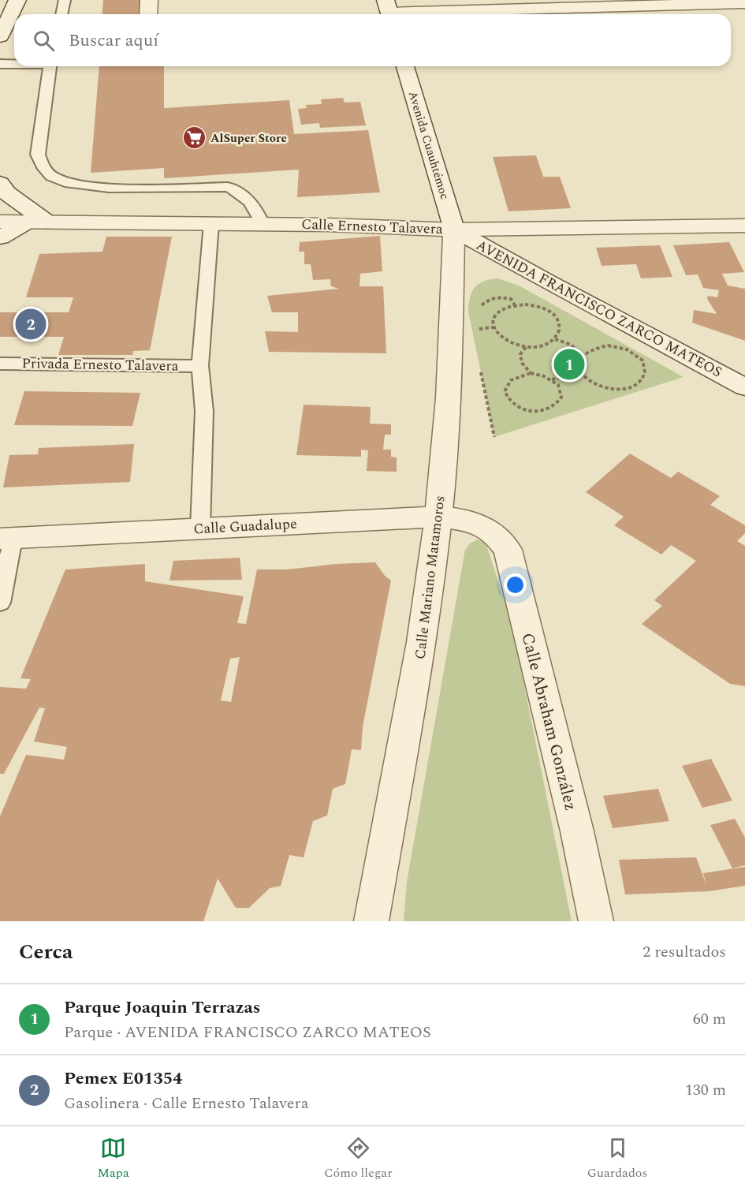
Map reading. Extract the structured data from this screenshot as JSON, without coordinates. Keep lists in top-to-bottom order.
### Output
{
  "streets": {
    "street": [
      "Avenida Cuauhtémoc",
      "Calle Ernesto Talavera",
      "AVENIDA FRANCISCO ZARCO MATEOS",
      "Calle Guadalupe",
      "Calle Mariano Matamoros",
      "Calle Abraham González"
    ],
    "lane": ["Privada Ernesto Talavera"]
  },
  "crossings": [
    ["Avenida Cuauhtémoc", "Calle Ernesto Talavera"],
    ["Avenida Cuauhtémoc", "AVENIDA FRANCISCO ZARCO MATEOS"],
    ["Avenida Cuauhtémoc", "Calle Mariano Matamoros"],
    ["Calle Ernesto Talavera", "AVENIDA FRANCISCO ZARCO MATEOS"],
    ["Calle Ernesto Talavera", "Calle Mariano Matamoros"],
    ["AVENIDA FRANCISCO ZARCO MATEOS", "Calle Mariano Matamoros"],
    ["Calle Guadalupe", "Calle Mariano Matamoros"],
    ["Calle Guadalupe", "Calle Abraham González"]
  ],
  "places": {
    "supermarket": ["AlSuper Store"]
  },
  "page": {
    "search": "Buscar aquí",
    "pins": ["2", "1"],
    "heading": ["Cerca", "2 resultados"],
    "list": [
      {
        "mark": "1",
        "name": "Parque Joaquin Terrazas",
        "note": "Parque · AVENIDA FRANCISCO ZARCO MATEOS",
        "value": "60 m"
      },
      {
        "mark": "2",
        "name": "Pemex E01354",
        "note": "Gasolinera · Calle Ernesto Talavera",
        "value": "130 m"
      }
    ],
    "nav": ["Mapa", "Cómo llegar", "Guardados"]
  }
}
